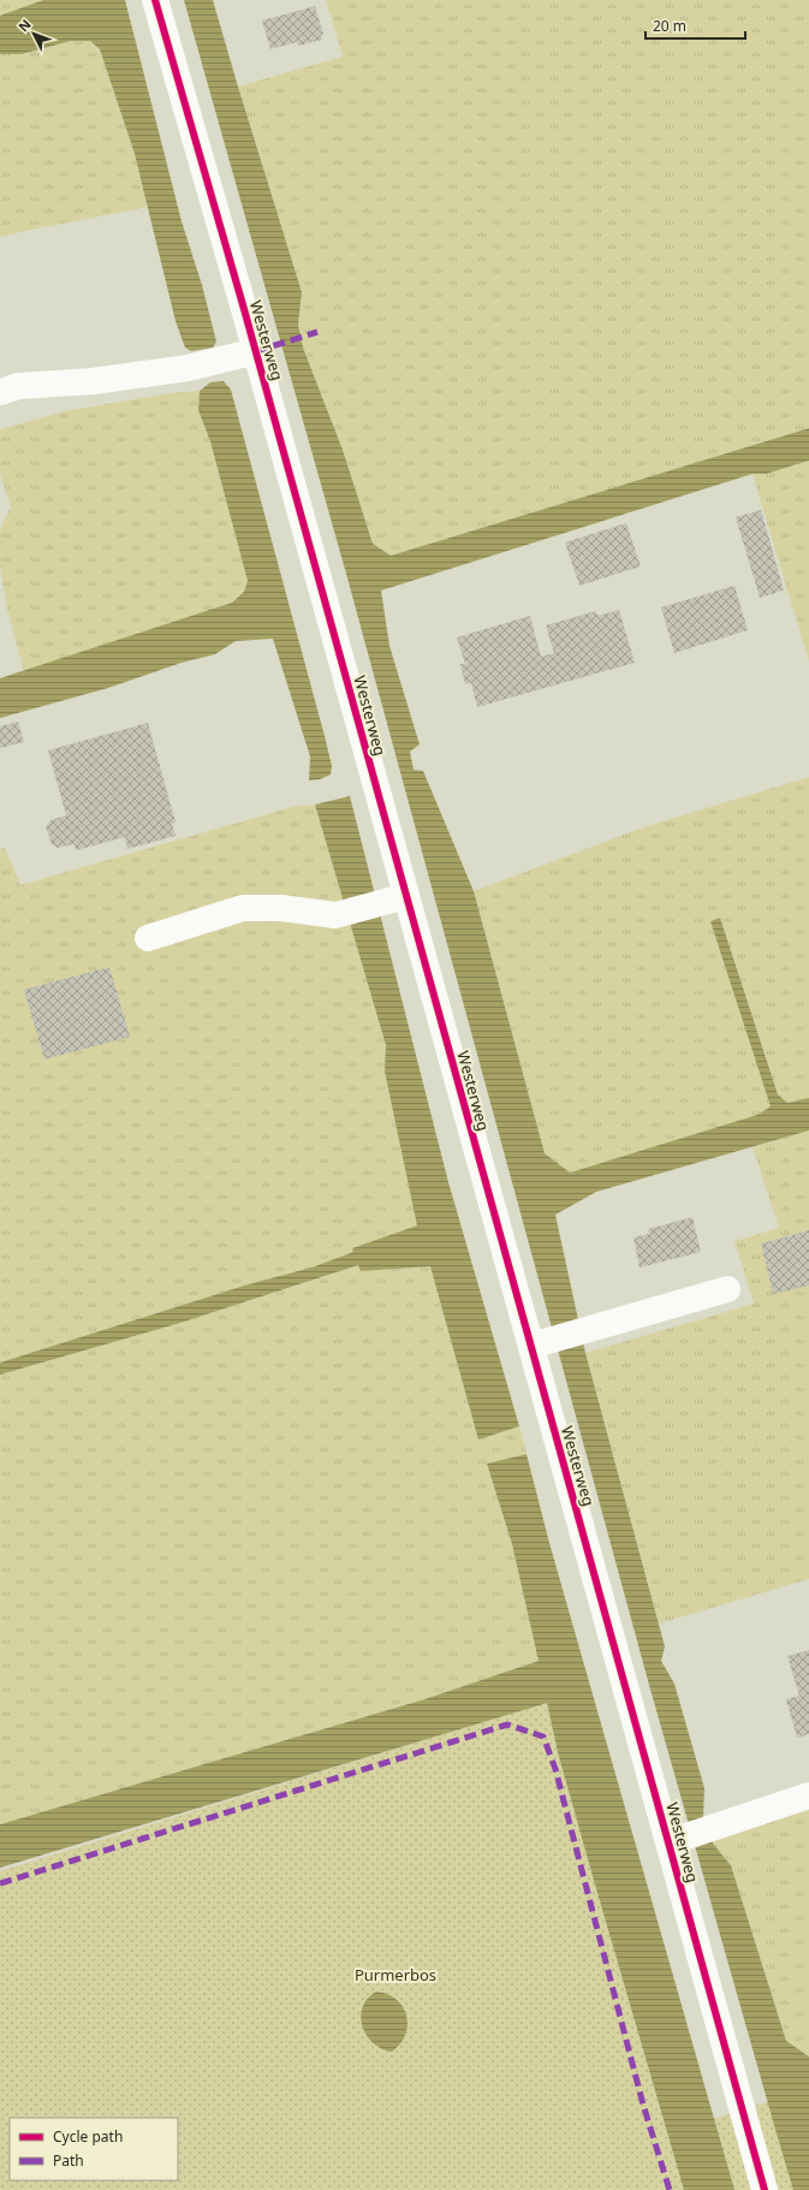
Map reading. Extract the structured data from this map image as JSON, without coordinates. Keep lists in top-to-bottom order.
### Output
{
  "streets": {
    "street": ["Westerweg"]
  },
  "parks": ["Purmerbos"],
  "legend": ["Cycle path", "Path"],
  "scale_bar": "20 m",
  "north": "top left"
}
